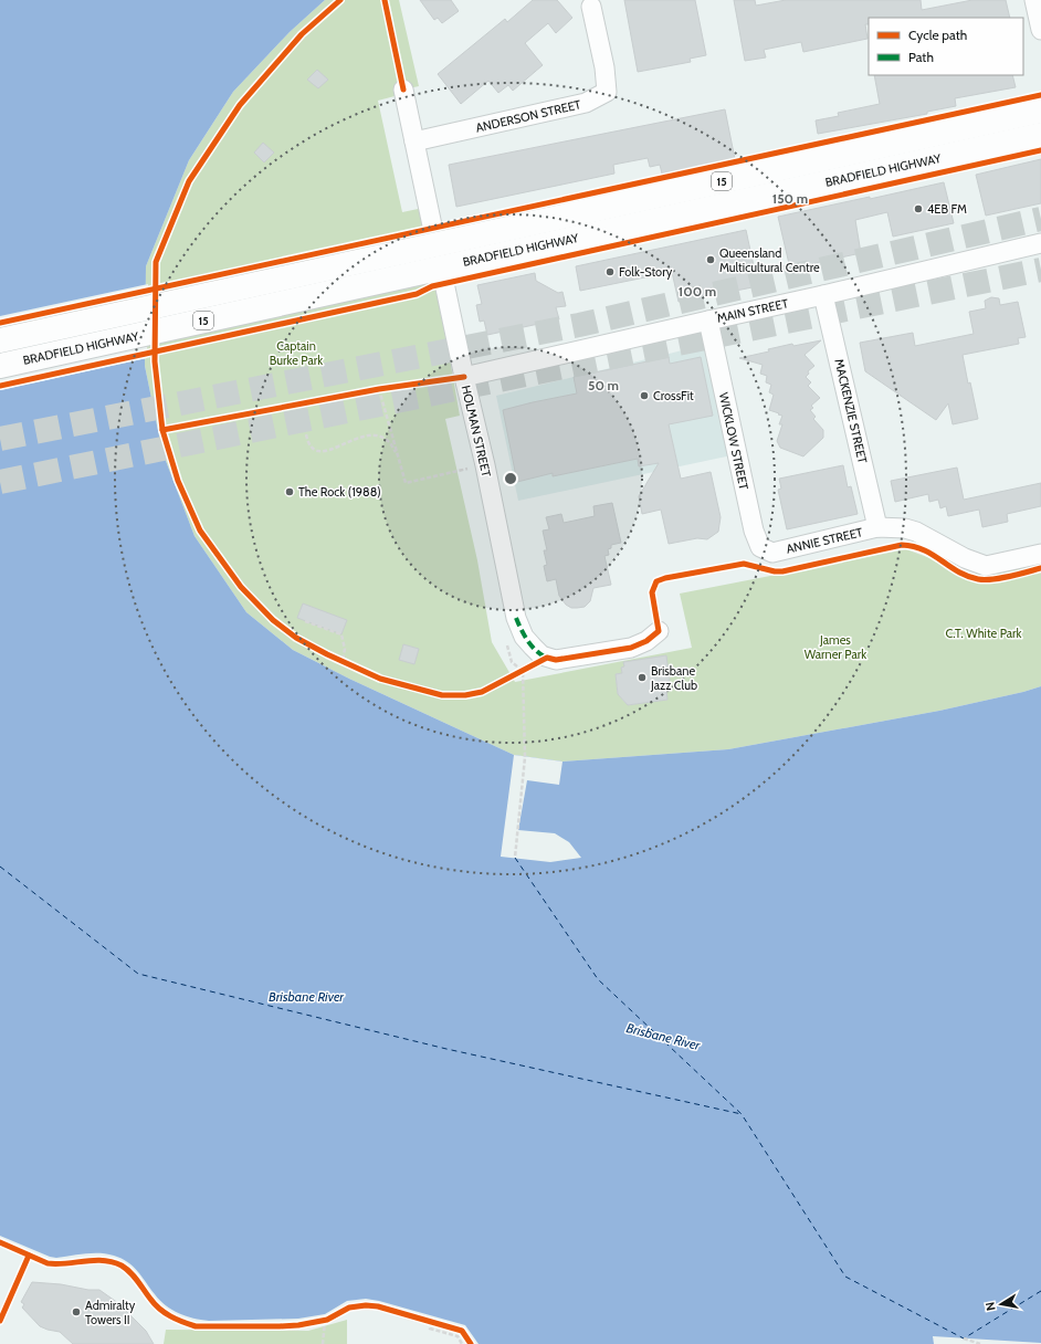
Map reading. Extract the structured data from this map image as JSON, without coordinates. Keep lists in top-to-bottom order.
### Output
{
  "streets": {
    "highway": ["BRADFIELD HIGHWAY", "15"],
    "street": [
      "ANDERSON STREET",
      "MAIN STREET",
      "MACKENZIE STREET",
      "HOLMAN STREET",
      "WICKLOW STREET",
      "ANNIE STREET"
    ]
  },
  "crossings": [
    ["ANDERSON STREET", "HOLMAN STREET"],
    ["MAIN STREET", "MACKENZIE STREET"],
    ["MAIN STREET", "HOLMAN STREET"],
    ["MAIN STREET", "WICKLOW STREET"],
    ["MACKENZIE STREET", "ANNIE STREET"],
    ["WICKLOW STREET", "ANNIE STREET"]
  ],
  "water": ["Brisbane River"],
  "parks": ["Captain Burke Park", "C.T. White Park", "James Warner Park"],
  "places": [
    "4EB FM",
    "Queensland Multicultural Centre",
    "Folk-Story",
    "CrossFit",
    "The Rock (1988)",
    "Brisbane Jazz Club",
    "Admiralty Towers II"
  ],
  "legend": ["Cycle path", "Path"],
  "north": "left",
  "rings": ["150 m", "100 m", "50 m"]
}
